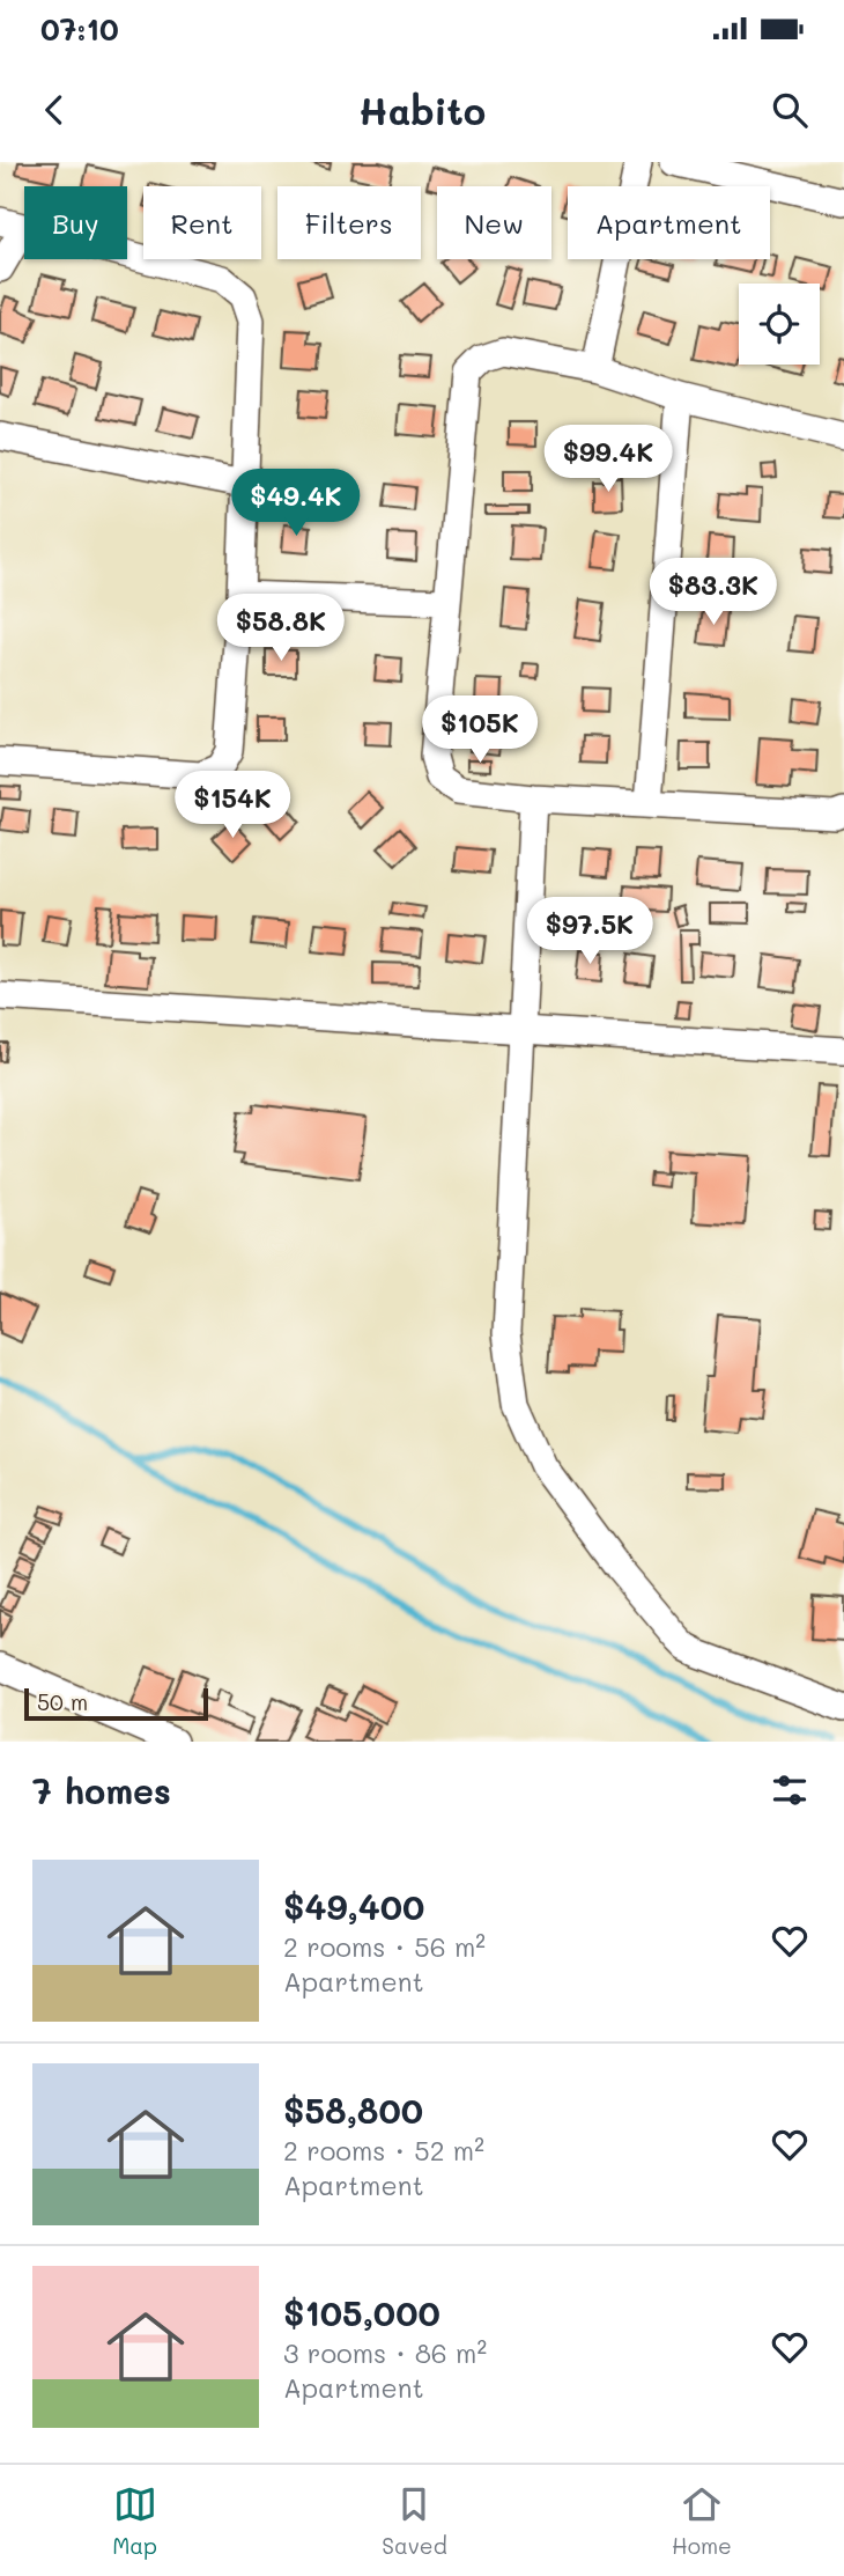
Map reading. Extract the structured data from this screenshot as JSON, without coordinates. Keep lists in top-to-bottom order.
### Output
{
  "scale_bar": "50 m",
  "page": {
    "status": "07:10",
    "header": "Habito",
    "chip": [
      "Buy",
      "Rent",
      "Filters",
      "New",
      "Apartment"
    ],
    "price": [
      "$99.4K",
      "$49.4K",
      "$83.3K",
      "$58.8K",
      "$105K",
      "$154K",
      "$97.5K"
    ],
    "scale": "50 m",
    "heading": "7 homes",
    "list": [
      {
        "name": "$49,400",
        "note": "2 rooms · 56 m² · Apartment"
      },
      {
        "name": "$58,800",
        "note": "2 rooms · 52 m² · Apartment"
      },
      {
        "name": "$105,000",
        "note": "3 rooms · 86 m² · Apartment"
      }
    ],
    "tabs": ["Map", "Saved", "Home"]
  }
}
